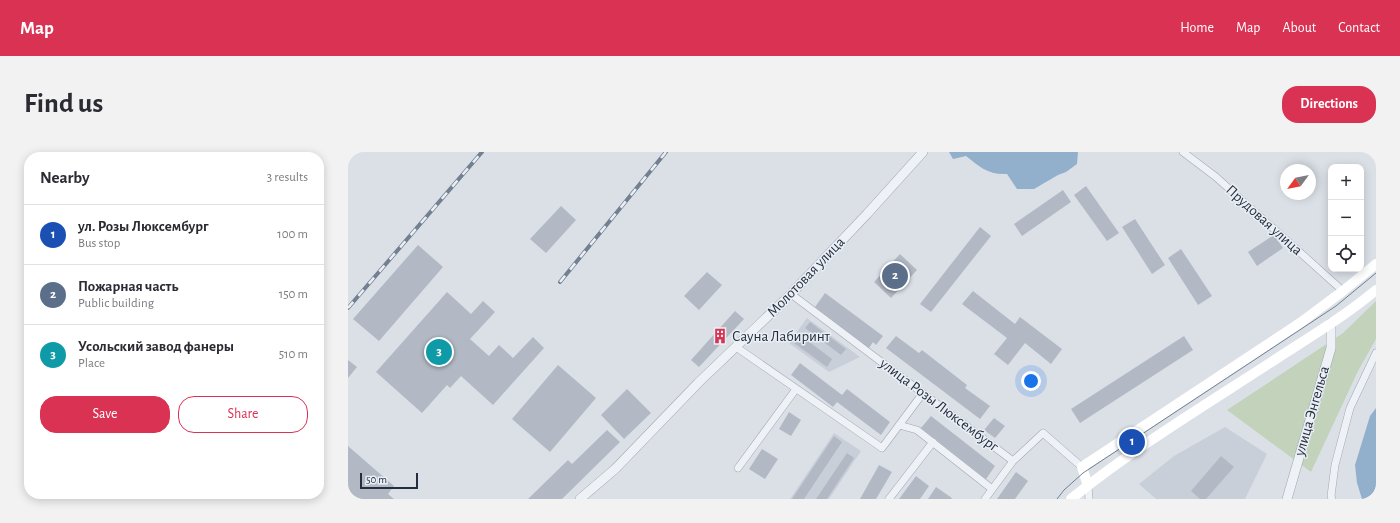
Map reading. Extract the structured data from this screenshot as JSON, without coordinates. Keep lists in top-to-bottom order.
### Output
{
  "streets": {
    "street": [
      "Прудовая улица",
      "Молотовая улица",
      "улица Розы Люксембург",
      "улица Энгельса"
    ]
  },
  "crossings": [
    ["Молотовая улица", "улица Розы Люксембург"]
  ],
  "places": {
    "building": ["Сауна Лабиринт"]
  },
  "scale_bar": "50 m",
  "north": "bottom left",
  "page": {
    "header": "Map",
    "nav": [
      "Home",
      "Map",
      "About",
      "Contact"
    ],
    "buttons": [
      "Directions",
      ["Save", "Share"]
    ],
    "title": "Find us",
    "heading": ["Nearby", "3 results"],
    "map_buttons": ["+", "−"],
    "list": [
      {
        "mark": "1",
        "name": "ул. Розы Люксембург",
        "note": "Bus stop",
        "value": "100 m"
      },
      {
        "mark": "2",
        "name": "Пожарная часть",
        "note": "Public building",
        "value": "150 m"
      },
      {
        "mark": "3",
        "name": "Усольский завод фанеры",
        "note": "Place",
        "value": "510 m"
      }
    ],
    "pins": ["2", "3", "1"],
    "scale": "50 m"
  }
}
